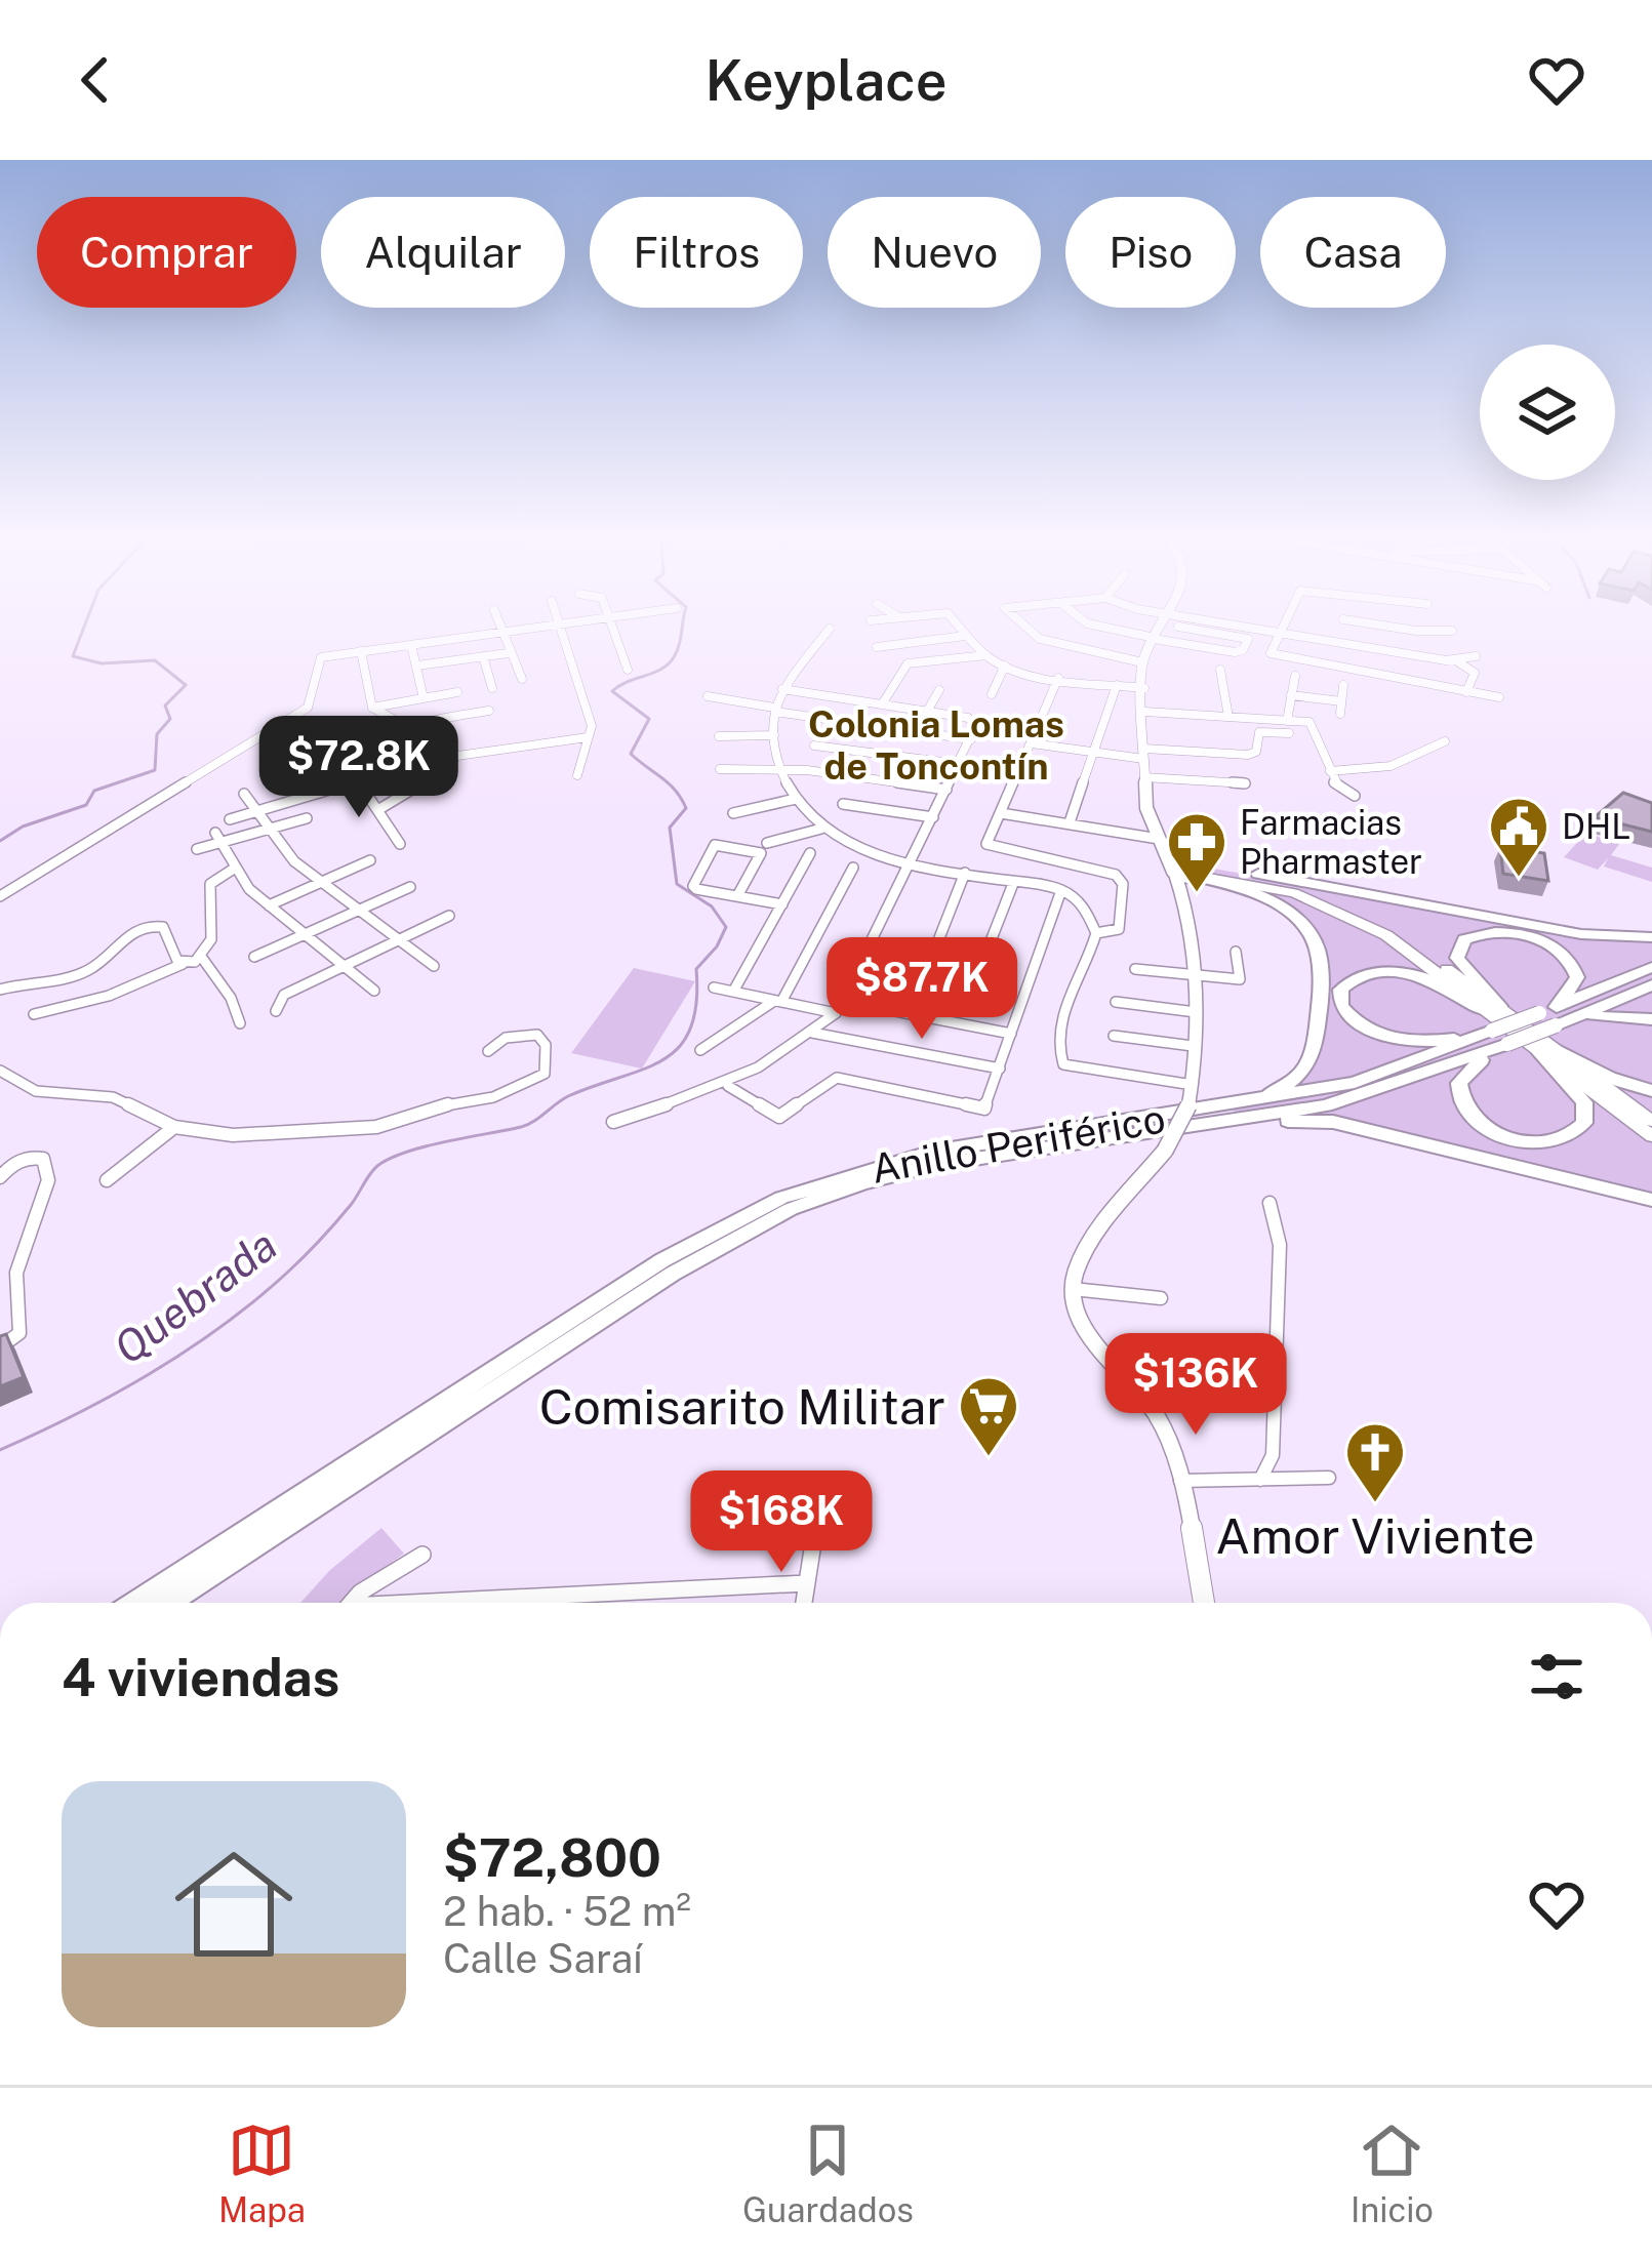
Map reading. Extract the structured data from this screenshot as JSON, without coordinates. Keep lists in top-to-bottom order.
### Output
{
  "streets": {
    "highway": ["Anillo Periférico"]
  },
  "districts": ["Colonia Lomas de Toncontín"],
  "water": ["Quebrada"],
  "places": {
    "public building": ["DHL"],
    "pharmacy": ["Farmacias Pharmaster"],
    "supermarket": ["Comisarito Militar"],
    "church": ["Amor Viviente"]
  },
  "page": {
    "header": "Keyplace",
    "chip": [
      "Comprar",
      "Alquilar",
      "Filtros",
      "Nuevo",
      "Piso",
      "Casa"
    ],
    "price": [
      "$72.8K",
      "$87.7K",
      "$136K",
      "$168K"
    ],
    "heading": "4 viviendas",
    "list": [
      {
        "name": "$72,800",
        "note": "2 hab. · 52 m² · Calle Saraí"
      }
    ],
    "tabs": ["Mapa", "Guardados", "Inicio"]
  }
}
